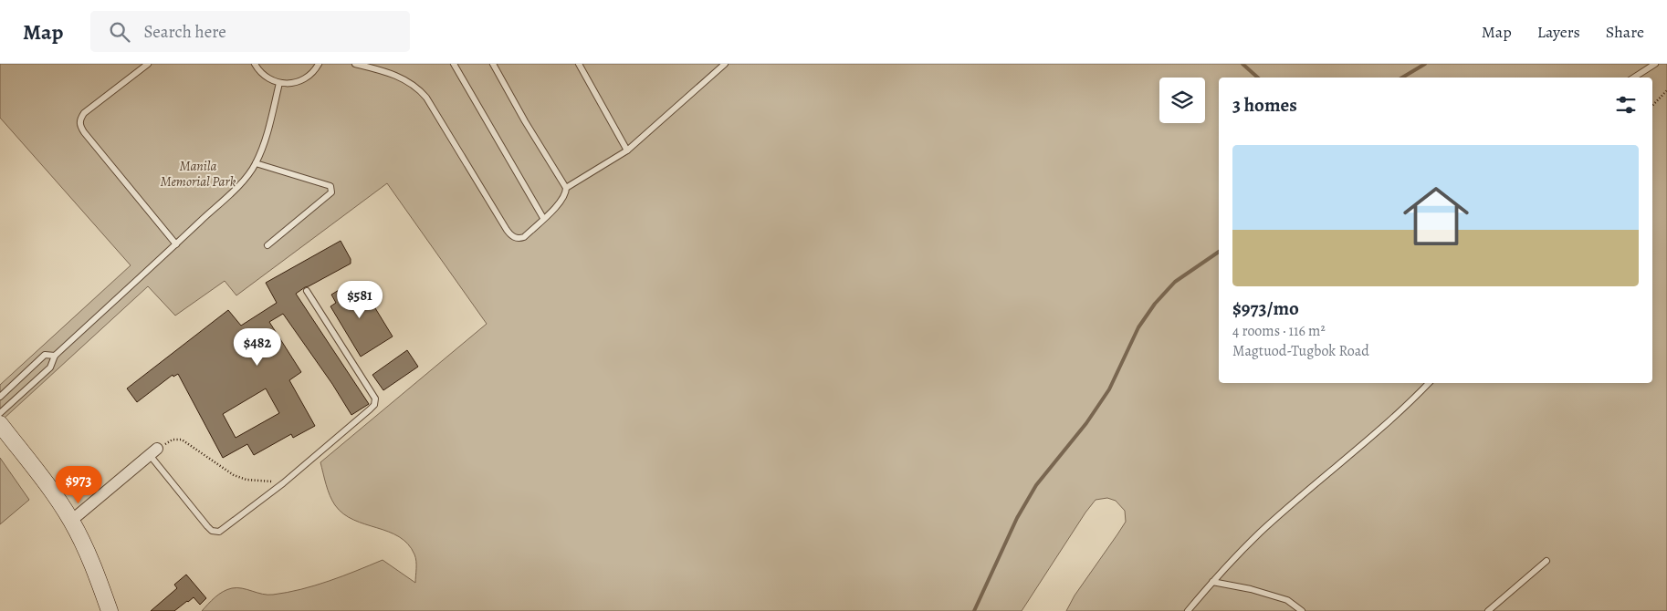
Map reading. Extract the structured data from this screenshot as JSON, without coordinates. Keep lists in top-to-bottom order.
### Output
{
  "parks": ["Manila Memorial Park"],
  "page": {
    "header": "Map",
    "search": "Search here",
    "nav": ["Map", "Layers", "Share"],
    "heading": "3 homes",
    "list": [
      {
        "name": "$973/mo",
        "note": "4 rooms · 116 m² · Magtuod-Tugbok Road"
      }
    ],
    "price": ["$581", "$482", "$973"]
  }
}
